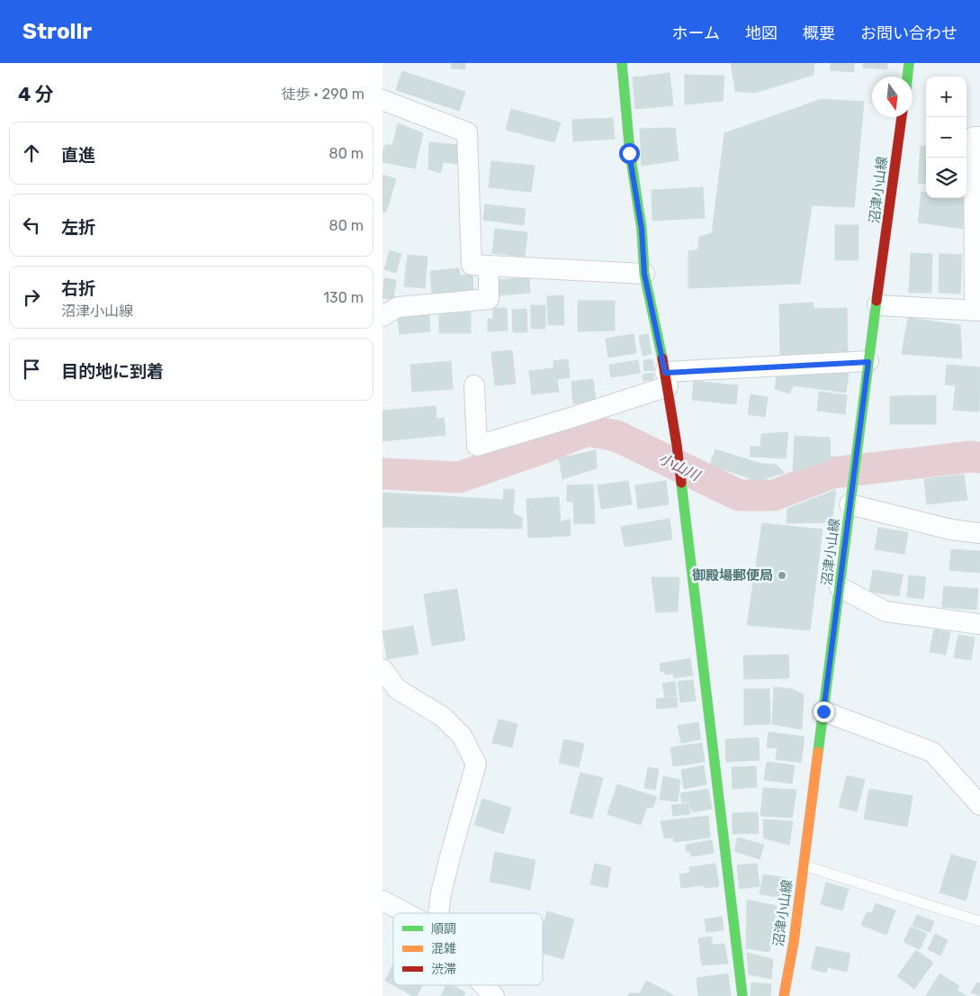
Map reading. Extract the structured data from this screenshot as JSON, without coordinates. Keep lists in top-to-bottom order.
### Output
{
  "streets": {
    "street": ["沼津小山線"]
  },
  "water": ["小山川"],
  "places": ["御殿場郵便局"],
  "legend": ["順調", "混雑", "渋滞"],
  "north": "bottom",
  "page": {
    "header": "Strollr",
    "nav": [
      "ホーム",
      "地図",
      "概要",
      "お問い合わせ"
    ],
    "heading": ["4 分", "徒歩 · 290 m"],
    "map_buttons": ["+", "−"],
    "list": [
      ["直進", "80 m"],
      ["左折", "80 m"],
      ["右折", "沼津小山線", "130 m"],
      "目的地に到着"
    ]
  }
}
